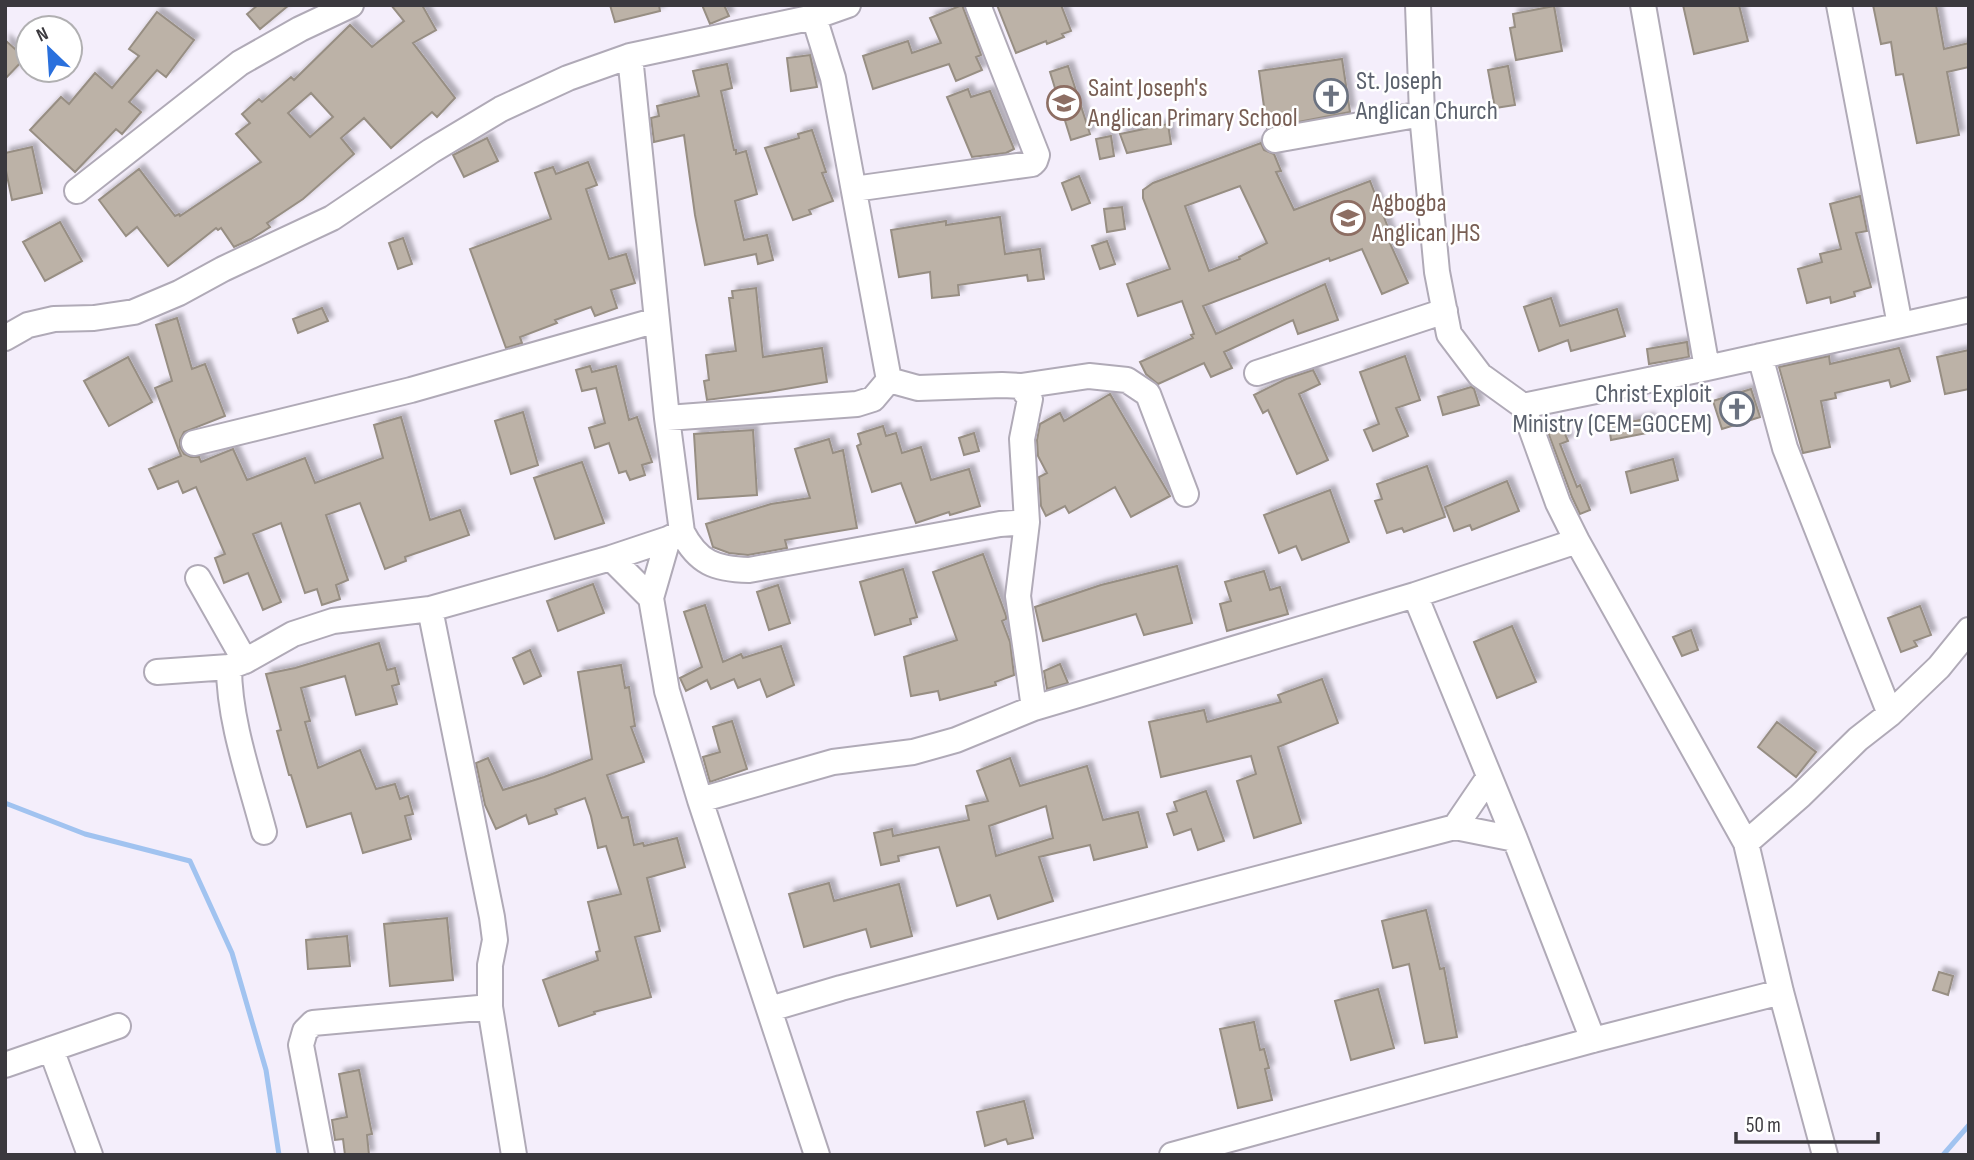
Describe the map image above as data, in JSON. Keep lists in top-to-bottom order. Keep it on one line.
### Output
{"places":{"church":["St. Joseph Anglican Church","Christ Exploit Ministry (CEM-GOCEM)"],"school or university":["Saint Joseph's Anglican Primary School","Agbogba Anglican JHS"]},"scale_bar":"50 m","north":"top left"}
